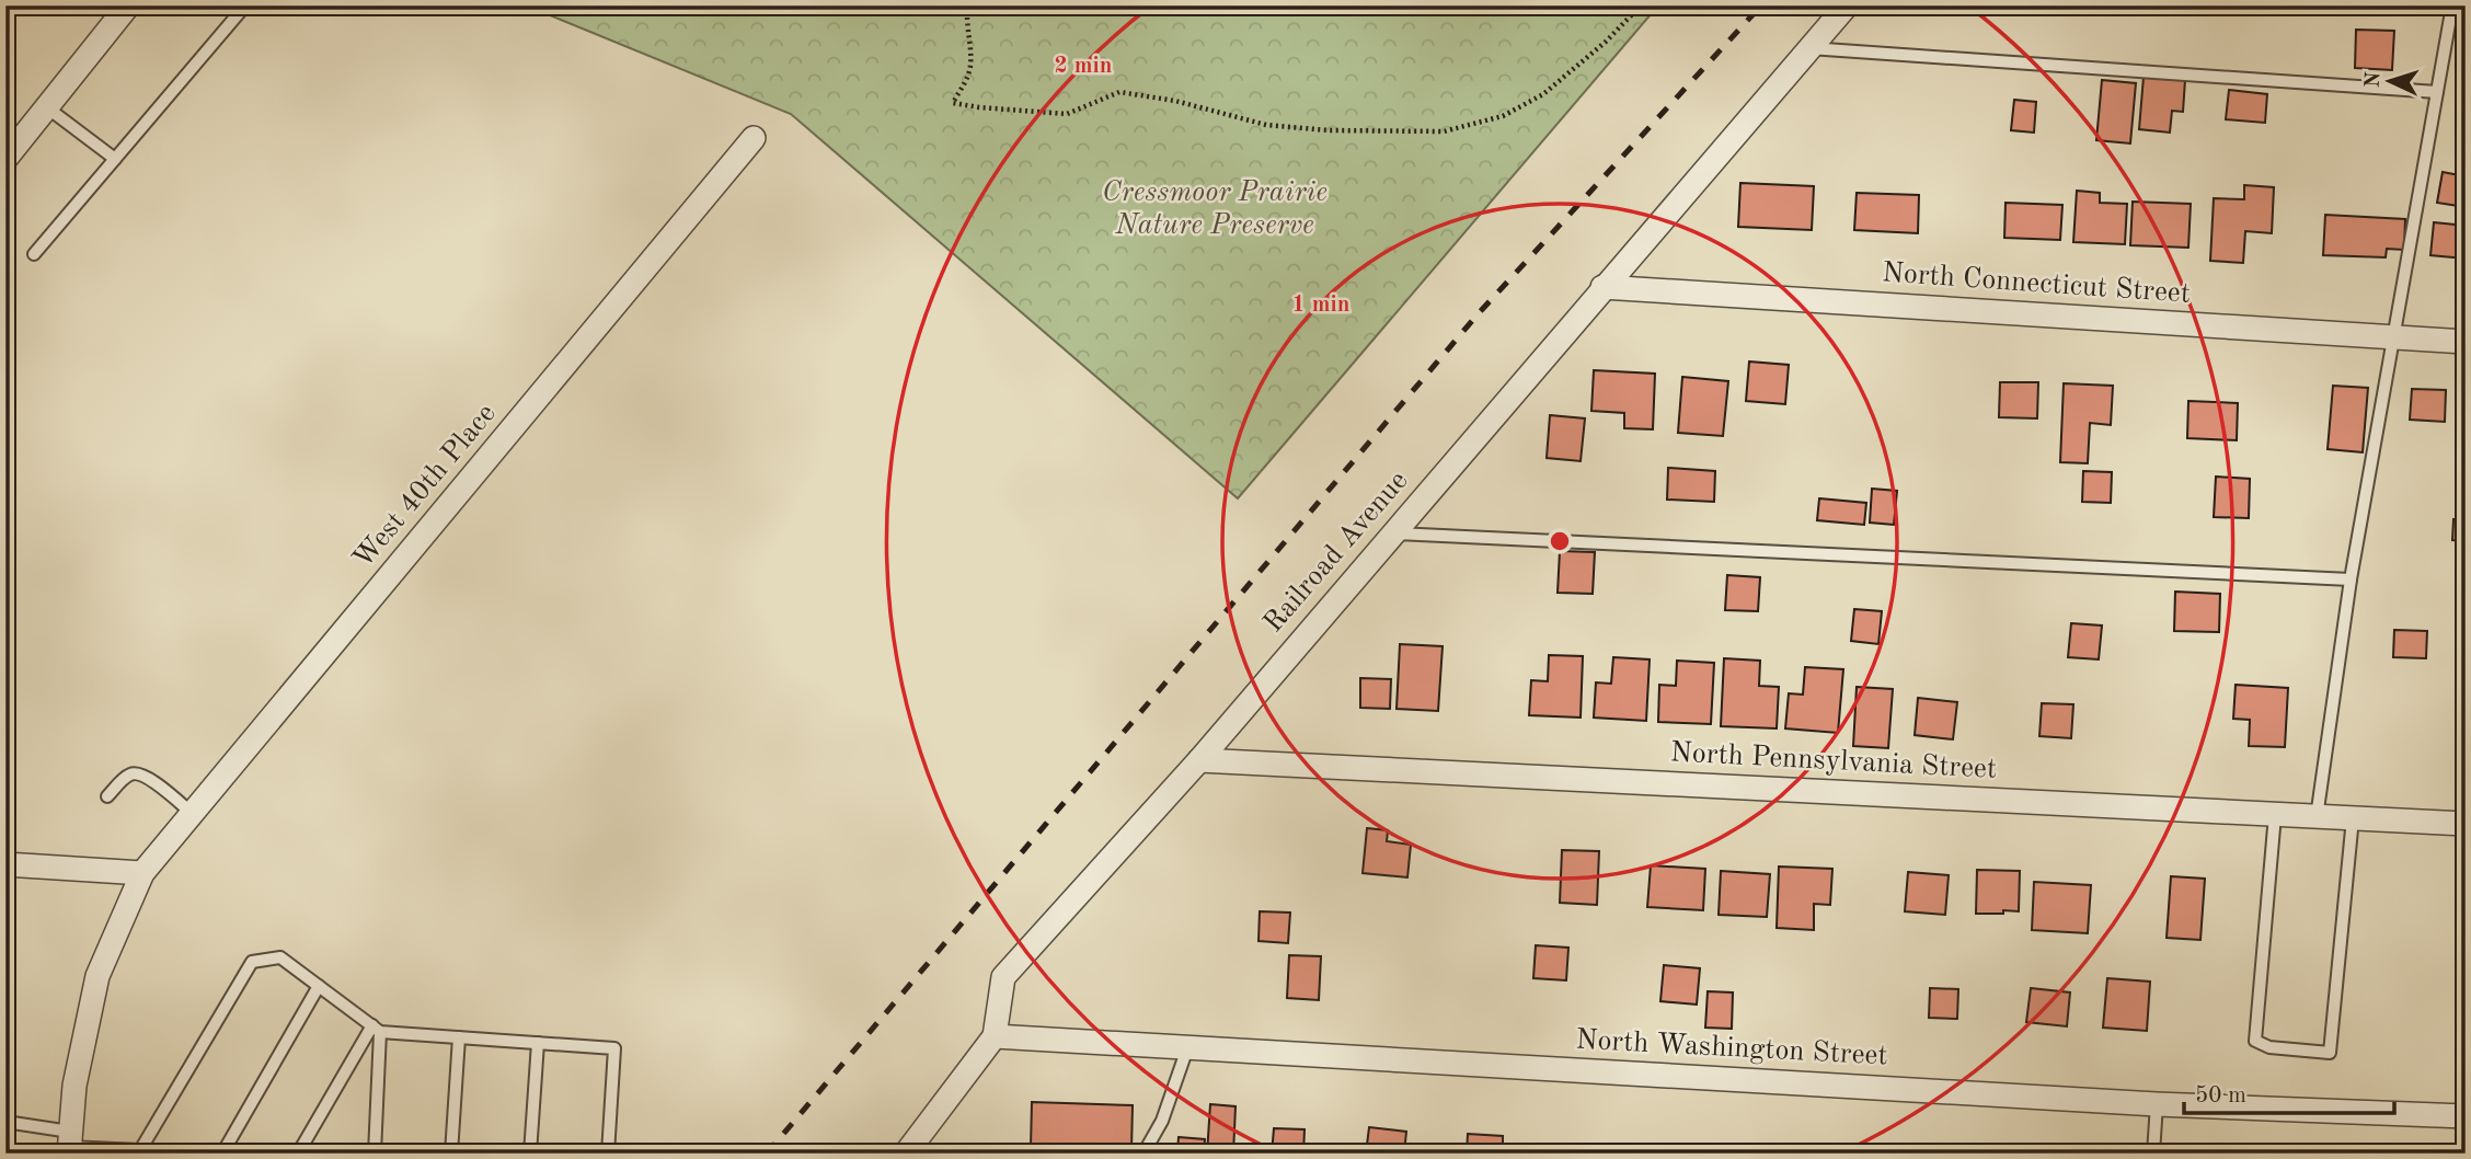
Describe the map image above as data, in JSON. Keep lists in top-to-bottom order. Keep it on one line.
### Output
{"streets":{"street":["North Connecticut Street","West 40th Place","Railroad Avenue","North Pennsylvania Street","North Washington Street"]},"crossings":[["North Connecticut Street","Railroad Avenue"],["Railroad Avenue","North Pennsylvania Street"],["Railroad Avenue","North Washington Street"]],"parks":["Cressmoor Prairie Nature Preserve"],"scale_bar":"50 m","north":"left","rings":["2 min","1 min"]}
